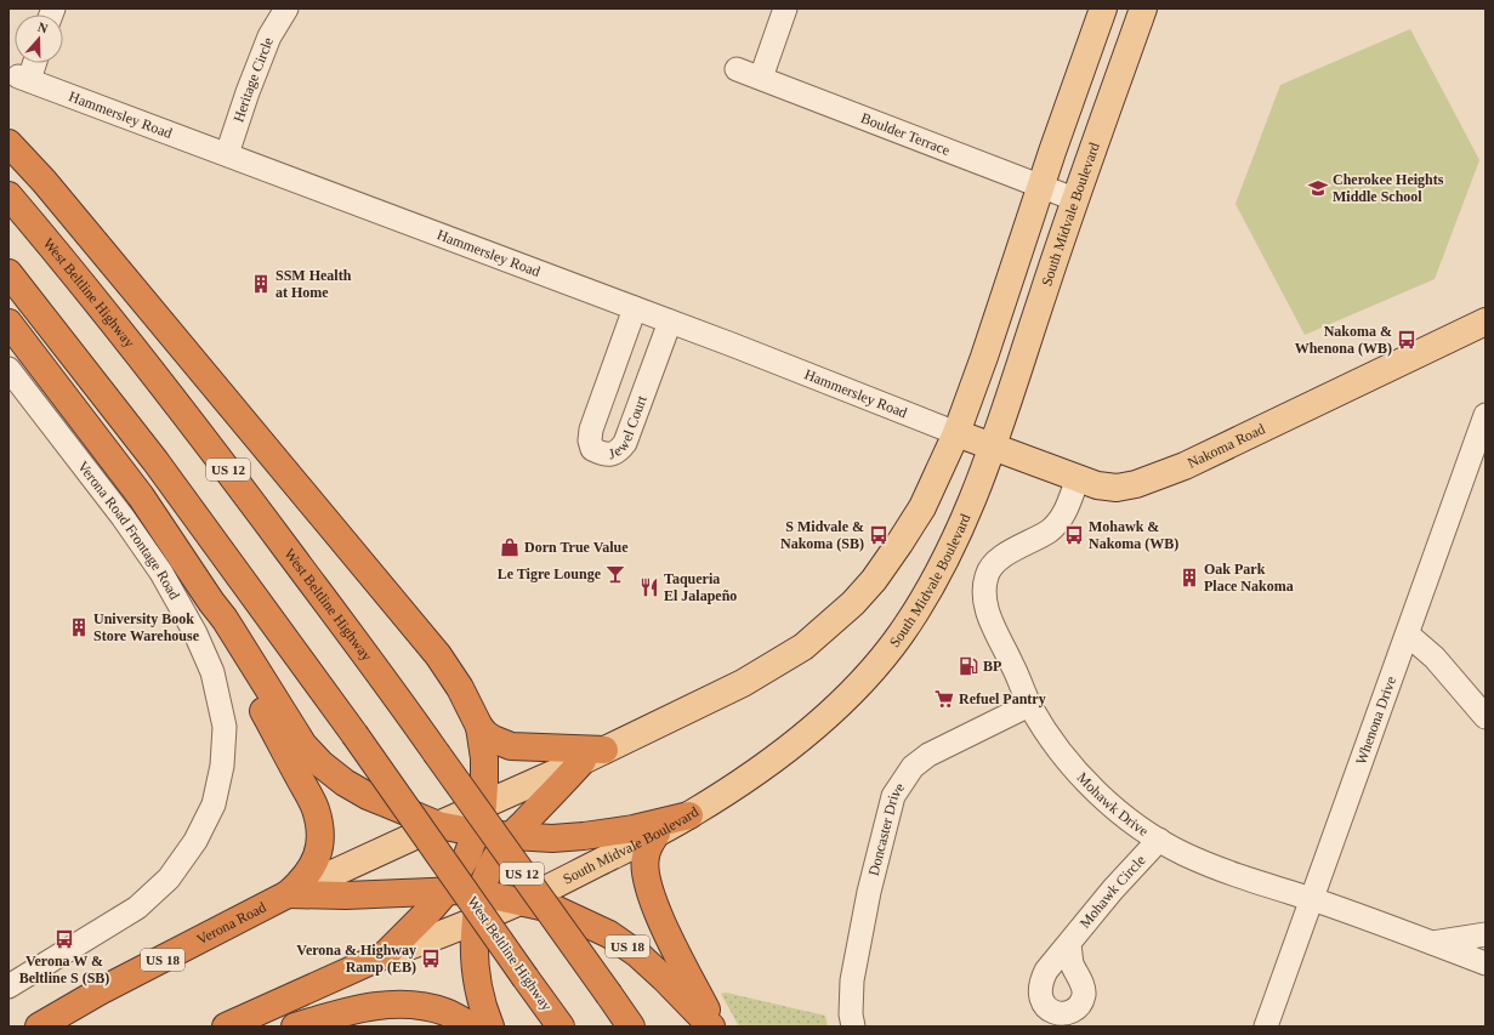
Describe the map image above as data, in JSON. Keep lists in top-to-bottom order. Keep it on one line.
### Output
{"streets":{"highway":["West Beltline Highway","US 12","Verona Road","US 18"],"main road":["South Midvale Boulevard","Nakoma Road"],"street":["Heritage Circle","Hammersley Road","Boulder Terrace","Jewel Court","Verona Road Frontage Road","Whenona Drive","Mohawk Drive","Doncaster Drive","Mohawk Circle"]},"crossings":[["Heritage Circle","Hammersley Road"],["Hammersley Road","Jewel Court"],["Hammersley Road","Nakoma Road"],["Boulder Terrace","South Midvale Boulevard"],["South Midvale Boulevard","Nakoma Road"],["South Midvale Boulevard","US 18"],["Nakoma Road","Mohawk Drive"],["Whenona Drive","Mohawk Drive"],["Mohawk Drive","Doncaster Drive"],["Mohawk Drive","Mohawk Circle"],["Verona Road","US 18"]],"places":{"school or university":["Cherokee Heights Middle School"],"building":["SSM Health at Home","Oak Park Place Nakoma","University Book Store Warehouse"],"bus stop":["Nakoma & Whenona (WB)","S Midvale & Nakoma (SB)","Mohawk & Nakoma (WB)","Verona W & Beltline S (SB)","Verona & Highway Ramp (EB)"],"shop":["Dorn True Value"],"bar":["Le Tigre Lounge"],"restaurant":["Taqueria El Jalapeño"],"fuel station":["BP"],"supermarket":["Refuel Pantry"]},"north":"top"}
